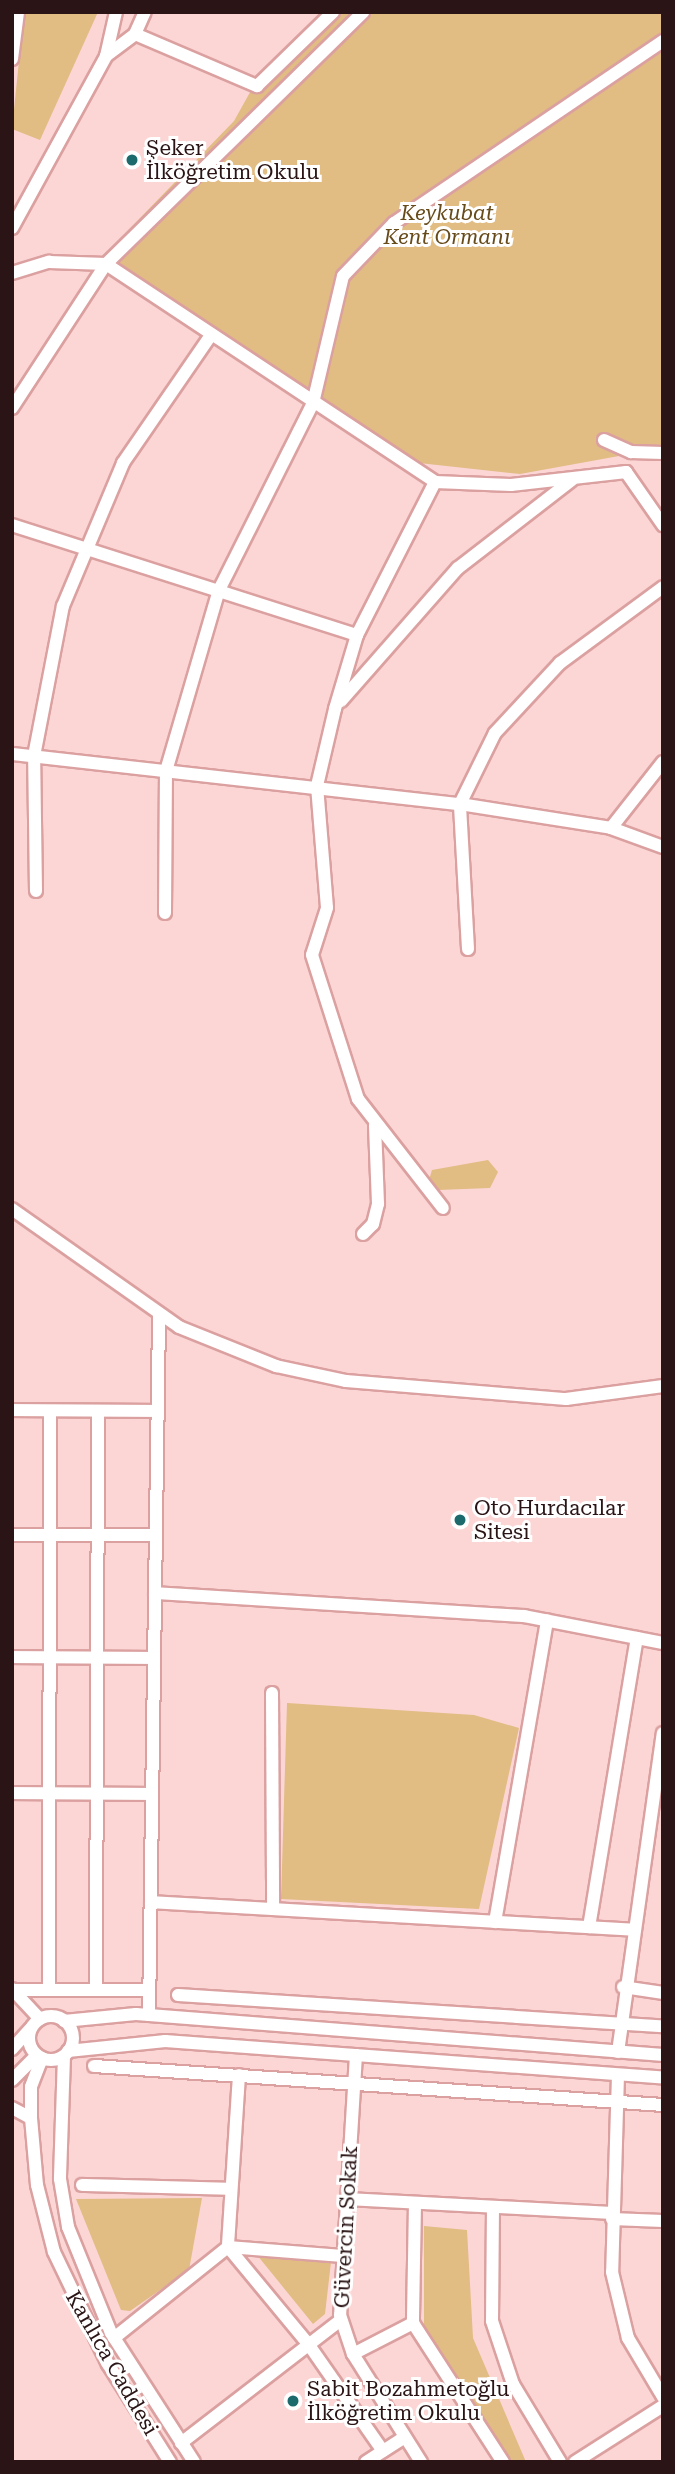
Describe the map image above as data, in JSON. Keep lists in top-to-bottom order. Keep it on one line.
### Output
{"streets":{"street":["Güvercin Sokak","Kanlıca Caddesi"]},"parks":["Keykubat Kent Ormanı"],"places":["Şeker İlköğretim Okulu","Oto Hurdacılar Sitesi","Sabit Bozahmetoğlu İlköğretim Okulu"]}
